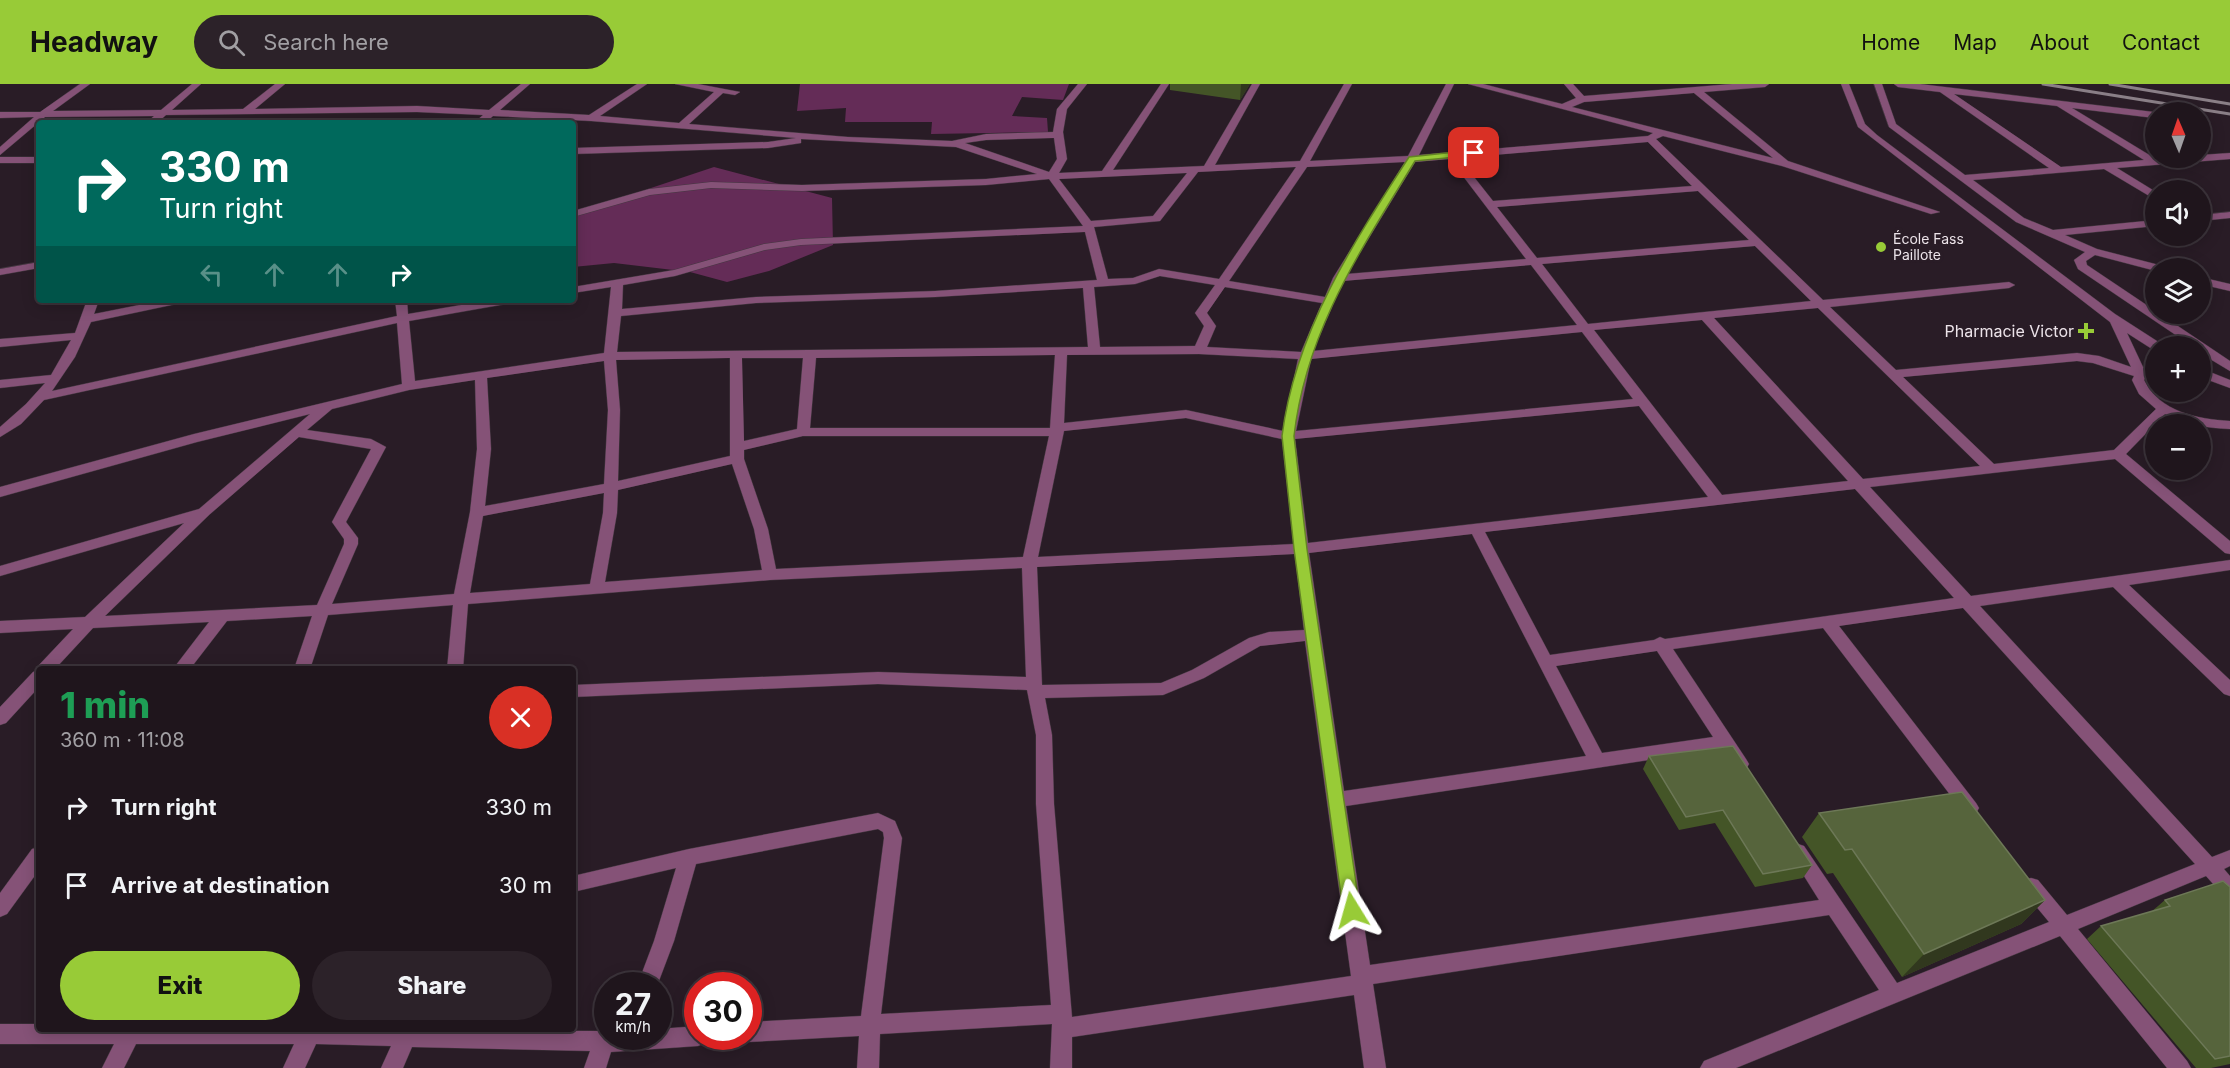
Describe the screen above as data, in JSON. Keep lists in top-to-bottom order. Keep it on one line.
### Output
{"places":{"other":["École Fass Paillote"],"health":["Pharmacie Victor"]},"north":"top","page":{"header":"Headway","search":"Search here","nav":["Home","Map","About","Contact"],"map_buttons":["+","−"],"turn":["330 m","Turn right"],"heading":["1 min","360 m · 11:08"],"list":[{"name":"Turn right","value":"330 m"},{"name":"Arrive at destination","value":"30 m"}],"buttons":["Exit","Share"],"speed":"27 km/h","limit":"30"}}
